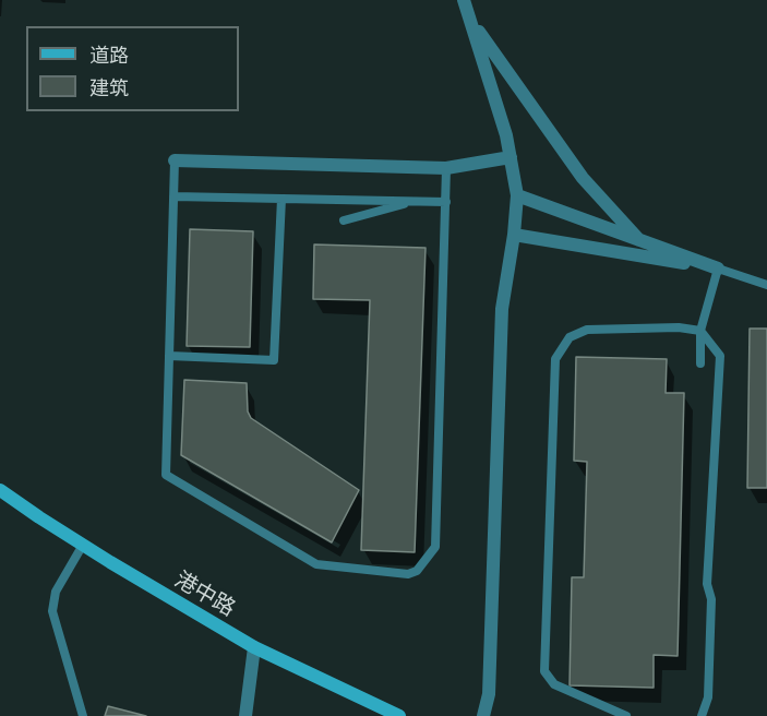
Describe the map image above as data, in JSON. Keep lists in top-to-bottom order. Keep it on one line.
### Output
{"streets":{"street":["港中路"]},"legend":["道路","建筑"]}
